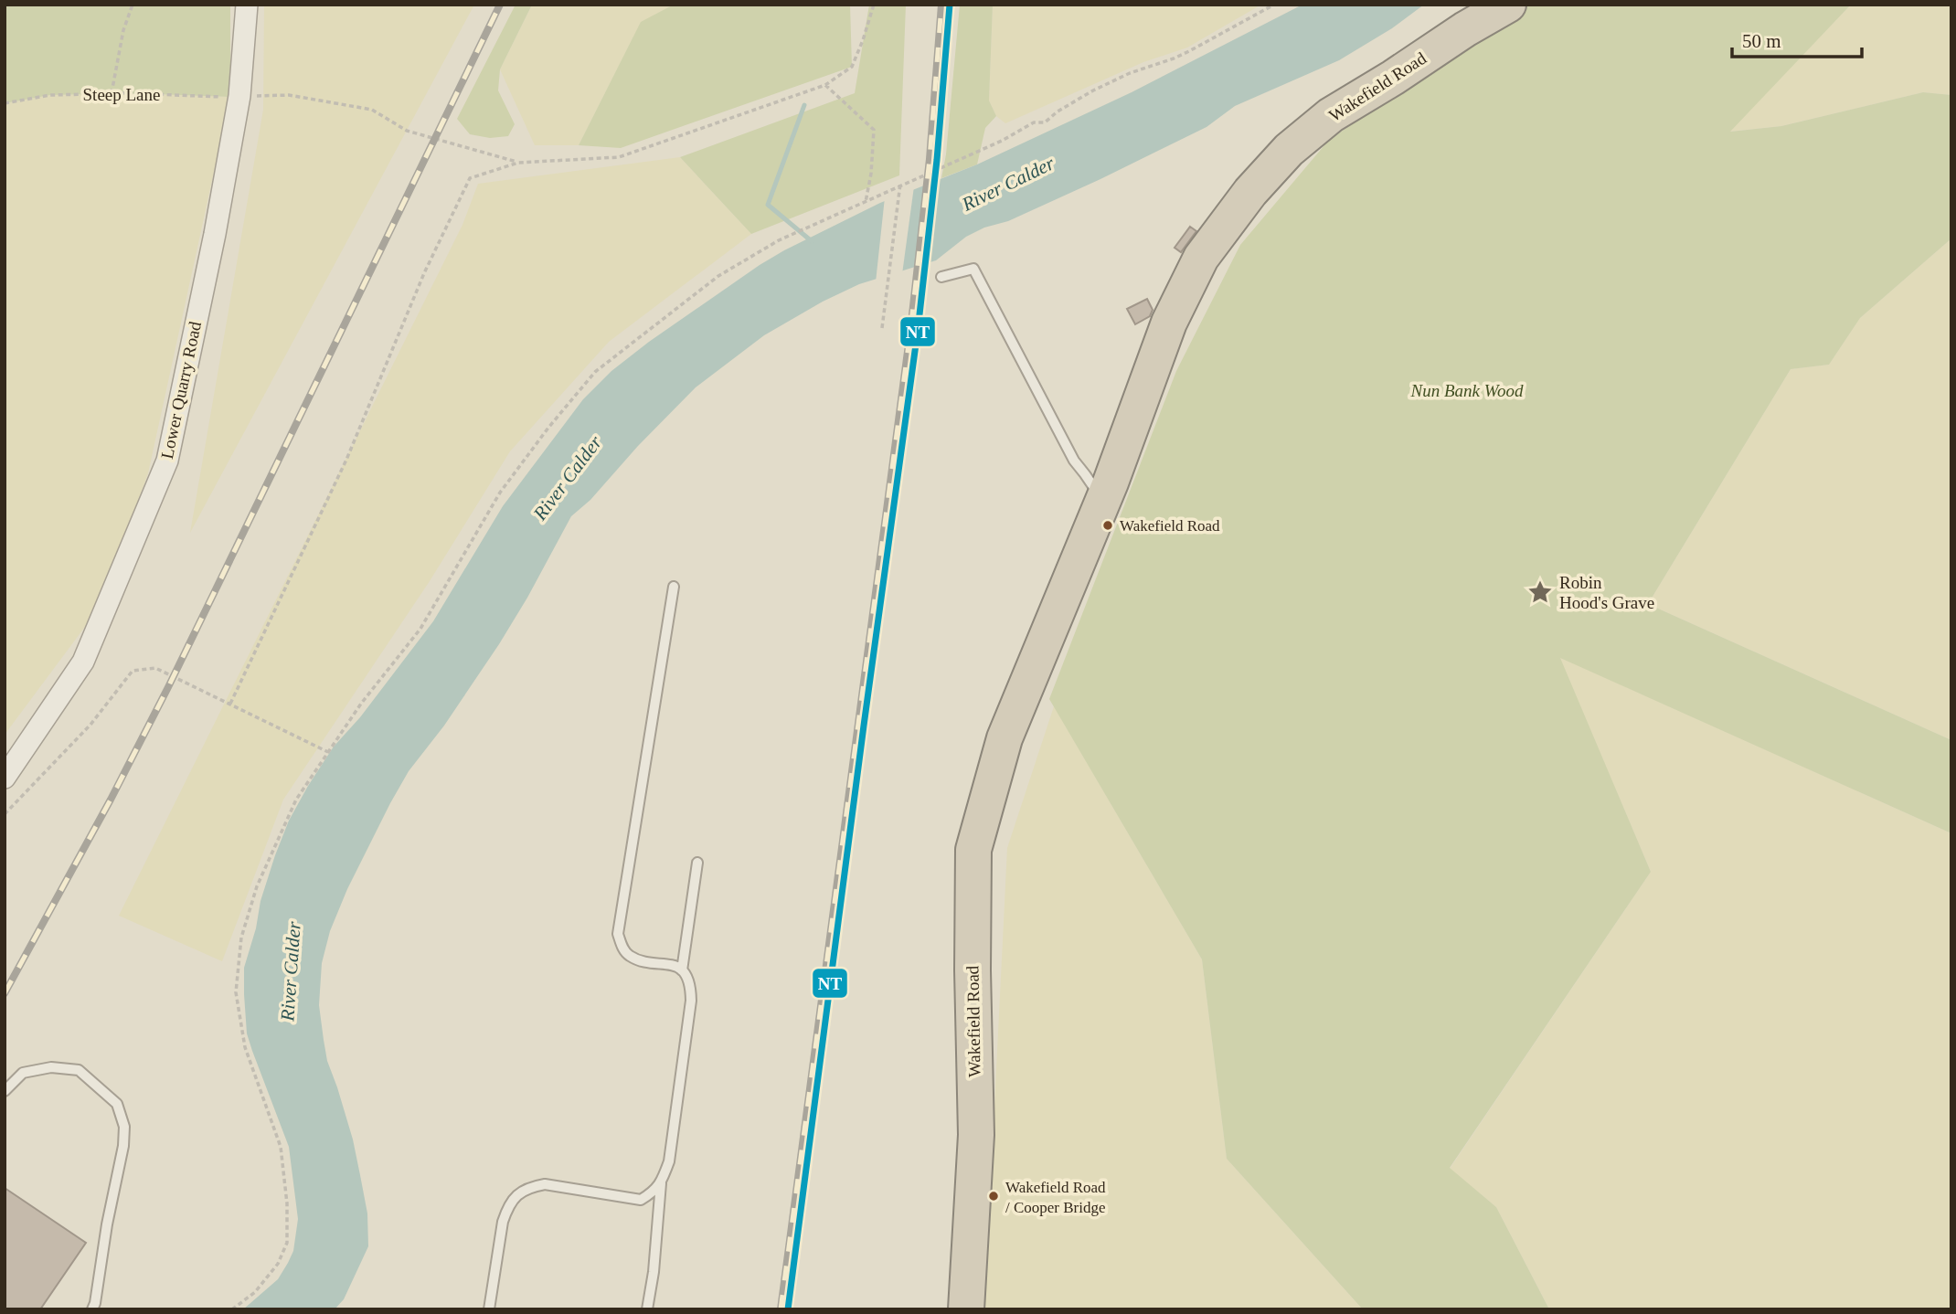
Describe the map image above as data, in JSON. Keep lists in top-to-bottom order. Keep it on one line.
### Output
{"streets":{"highway":["Wakefield Road"],"street":["Lower Quarry Road"],"path":["Steep Lane"]},"crossings":[["Steep Lane","Lower Quarry Road"]],"water":["River Calder"],"parks":["Nun Bank Wood"],"places":{"other":["Wakefield Road","Wakefield Road / Cooper Bridge"],"place":["Robin Hood's Grave"]},"lines":["transit line NT"],"scale_bar":"50 m"}
